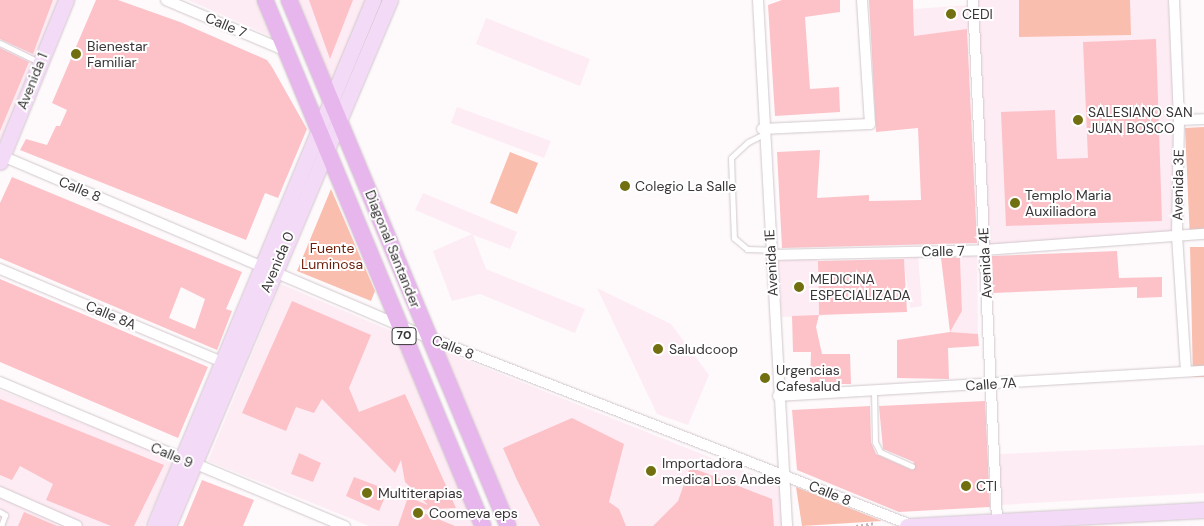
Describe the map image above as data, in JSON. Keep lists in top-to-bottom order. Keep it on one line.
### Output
{"streets":{"main road":["Diagonal Santander","70"],"street":["Calle 7","Avenida 1","Avenida 3E","Calle 8","Avenida 0","Avenida 1E","Avenida 4E","Calle 8A","Calle 7A","Calle 9"]},"crossings":[["Calle 7","Avenida 3E"],["Calle 7","Diagonal Santander"],["Calle 7","Avenida 1E"],["Calle 7","Avenida 4E"],["Avenida 1","Calle 8"],["Avenida 3E","Calle 7A"],["Calle 8","Diagonal Santander"],["Calle 8","Avenida 0"],["Calle 8","Avenida 1E"],["Diagonal Santander","Avenida 0"],["Avenida 0","Calle 8A"],["Avenida 0","Calle 9"],["Avenida 1E","Calle 7A"],["Avenida 4E","Calle 7A"]],"parks":["Fuente Luminosa"],"places":["CEDI","Bienestar Familiar","SALESIANO SAN JUAN BOSCO","Colegio La Salle","Templo Maria Auxiliadora","MEDICINA ESPECIALIZADA","Saludcoop","Urgencias Cafesalud","Importadora medica Los Andes","CTI","Multiterapias","Coomeva eps"]}
